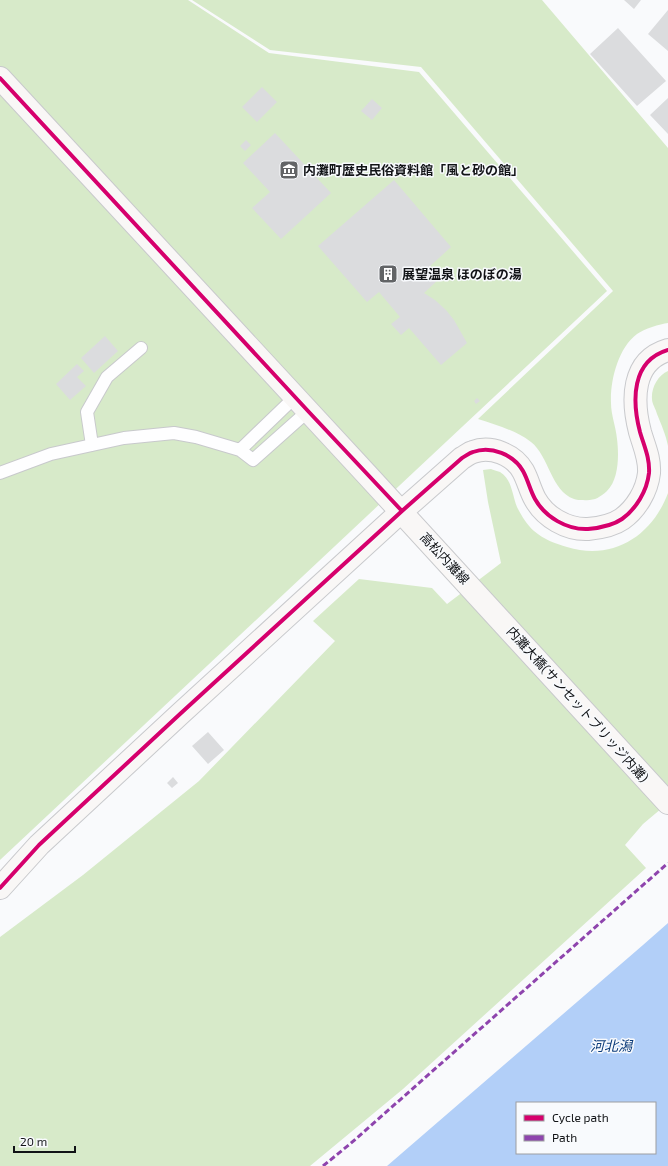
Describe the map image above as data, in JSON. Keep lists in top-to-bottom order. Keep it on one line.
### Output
{"streets":{"street":["高松内灘線","内灘大橋(サンセットブリッジ内灘)"]},"crossings":[["高松内灘線","内灘大橋(サンセットブリッジ内灘)"]],"water":["河北潟"],"places":{"museum":["内灘町歴史民俗資料館「風と砂の館」"],"building":["展望温泉 ほのぼの湯"]},"legend":["Cycle path","Path"],"scale_bar":"20 m"}
